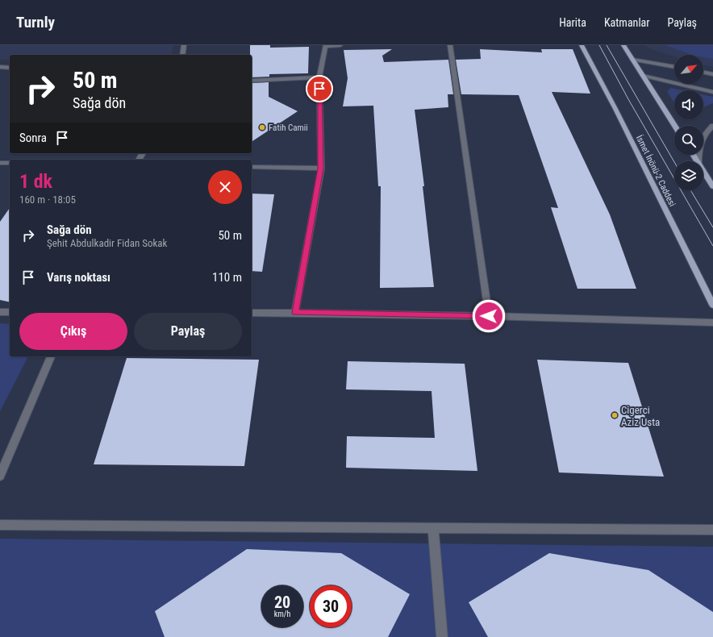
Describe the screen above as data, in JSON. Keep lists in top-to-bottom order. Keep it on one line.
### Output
{"streets":{"main road":["İsmet İnönü-2 Caddesi"]},"places":["Fatih Camii","Cigerci Aziz Usta"],"north":"top right","page":{"header":"Turnly","nav":["Harita","Katmanlar","Paylaş"],"turn":["50 m","Sağa dön"],"then":"Sonra","heading":["1 dk","160 m · 18:05"],"list":[{"name":"Sağa dön","note":"Şehit Abdulkadir Fidan Sokak","value":"50 m"},{"name":"Varış noktası","value":"110 m"}],"buttons":["Çıkış","Paylaş"],"speed":"20 km/h","limit":"30"}}
